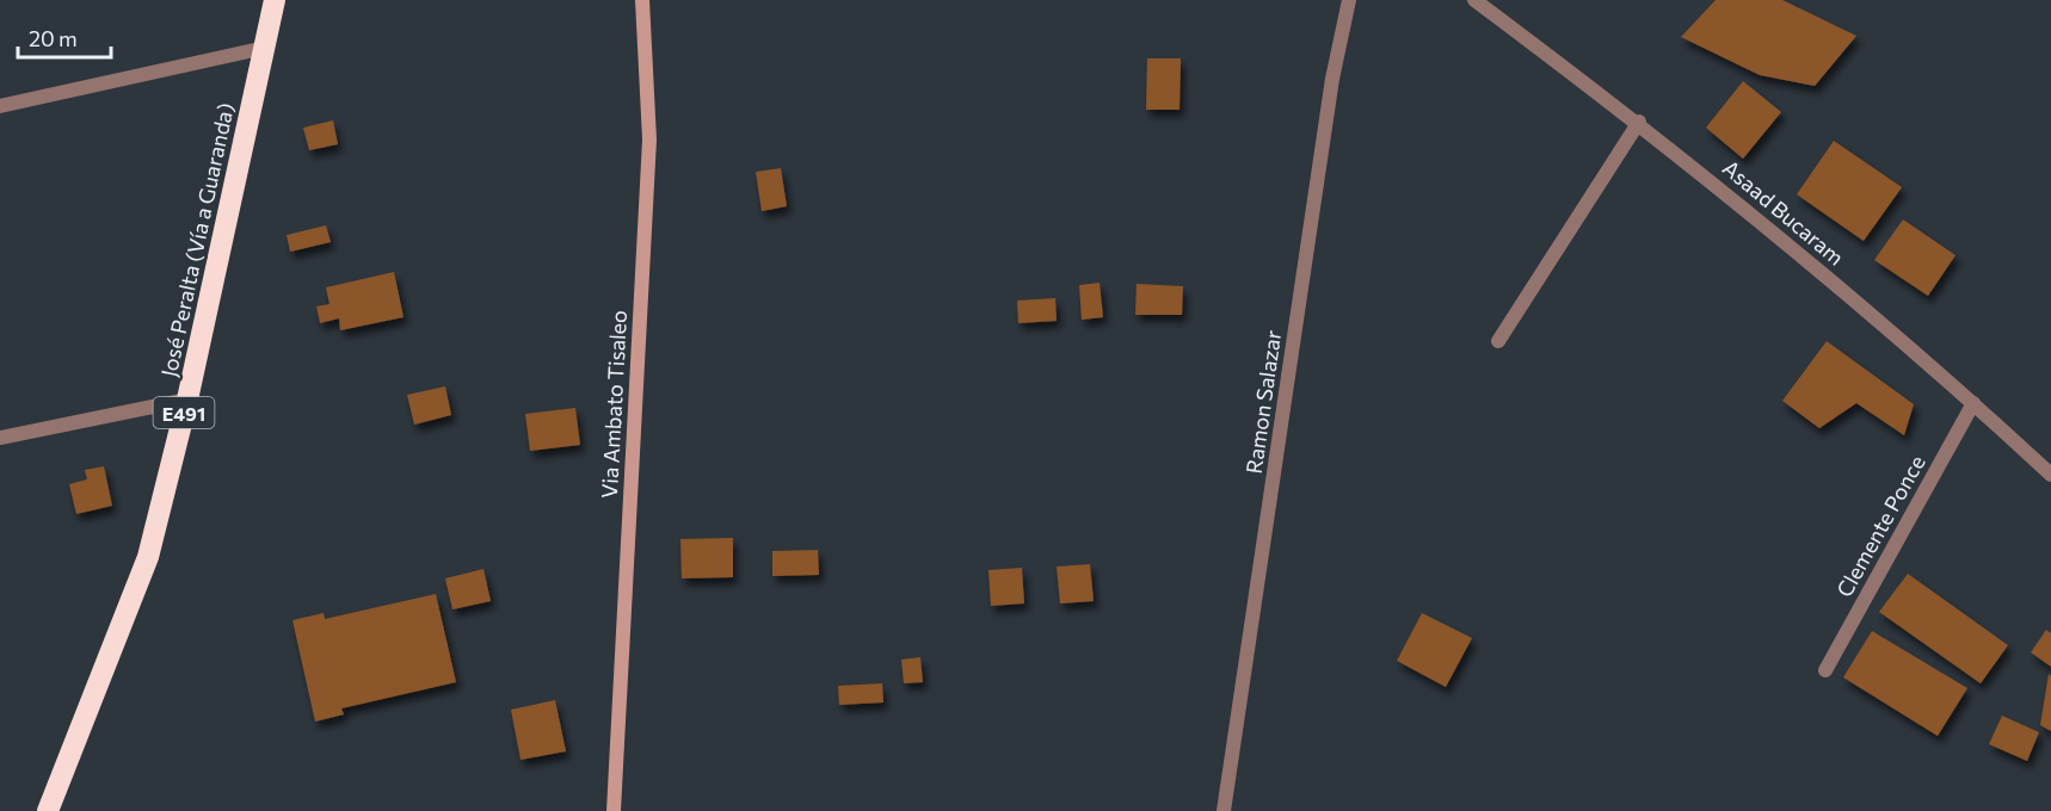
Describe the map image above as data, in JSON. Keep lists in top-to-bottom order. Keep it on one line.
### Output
{"streets":{"highway":["José Peralta (Vía a Guaranda)","E491"],"main road":["Via Ambato Tisaleo"],"street":["Asaad Bucaram","Ramon Salazar","Clemente Ponce"]},"crossings":[["Asaad Bucaram","Clemente Ponce"]],"scale_bar":"20 m"}
